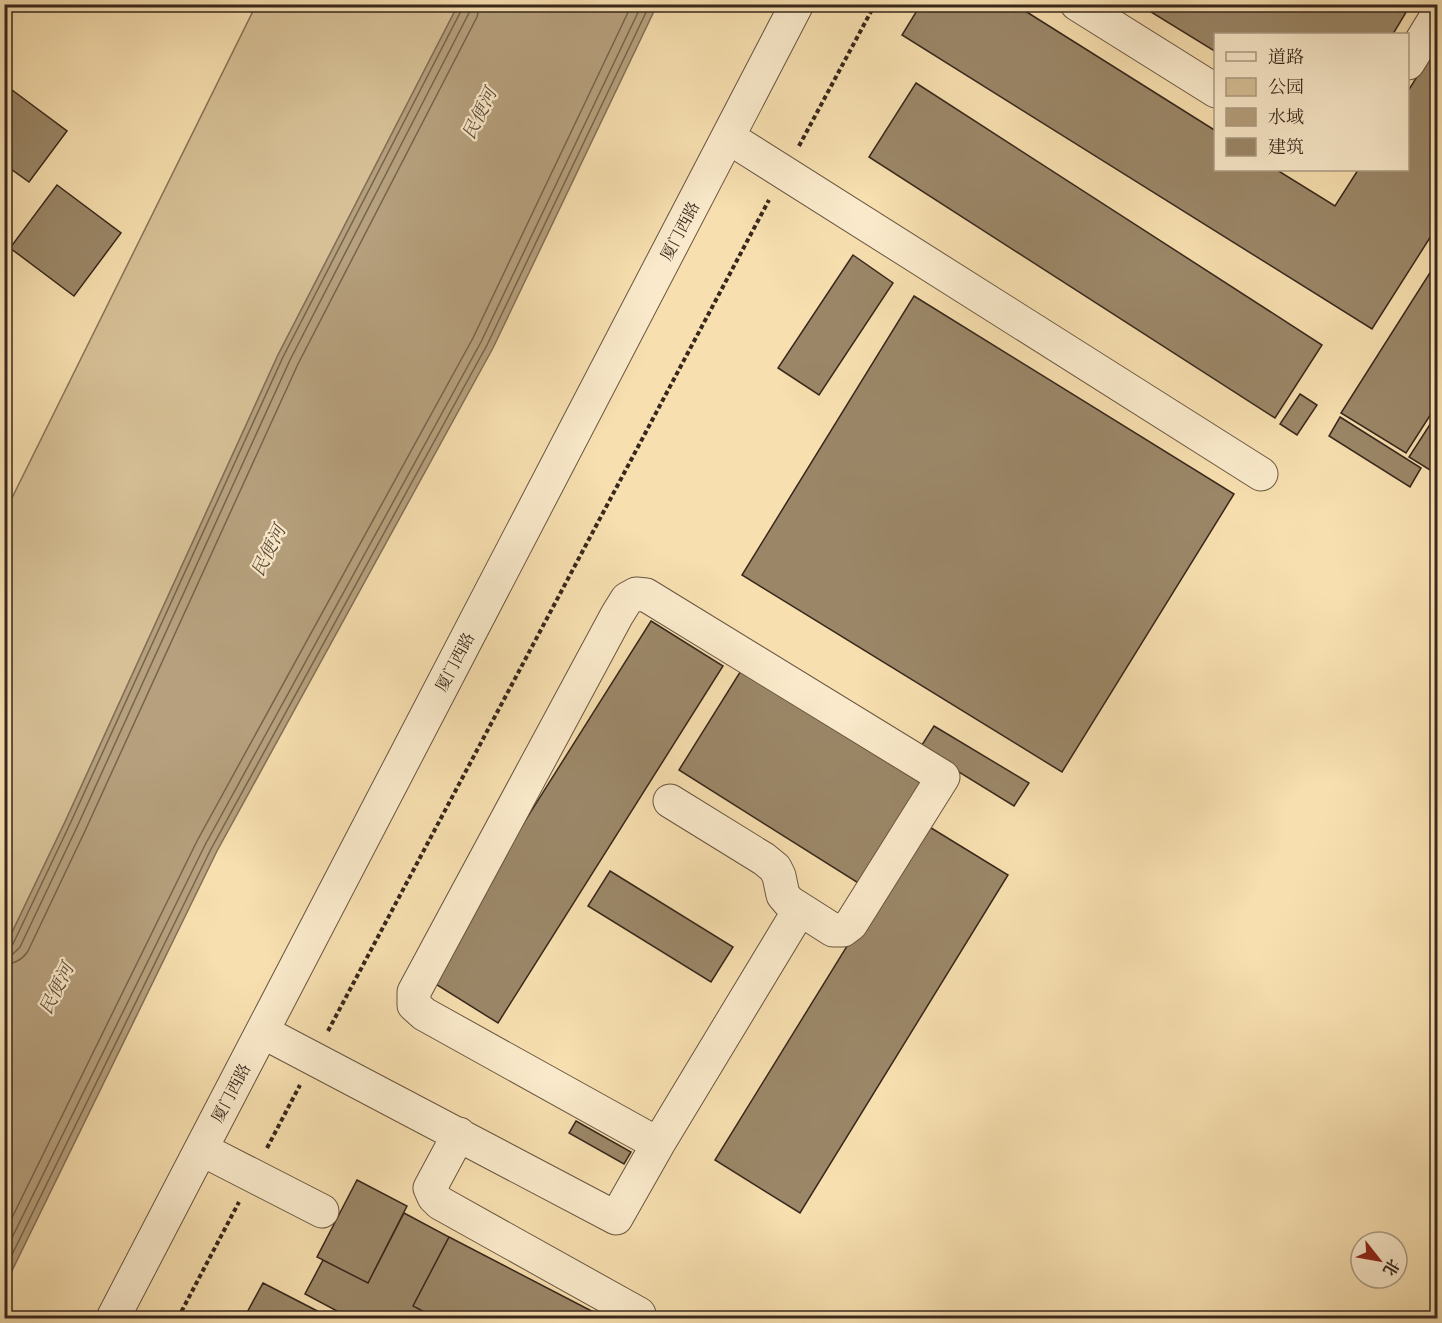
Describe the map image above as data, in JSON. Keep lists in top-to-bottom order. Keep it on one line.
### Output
{"streets":{"street":["厦门西路"]},"water":["民便河"],"legend":["道路","公园","水域","建筑"],"north":"bottom right"}
